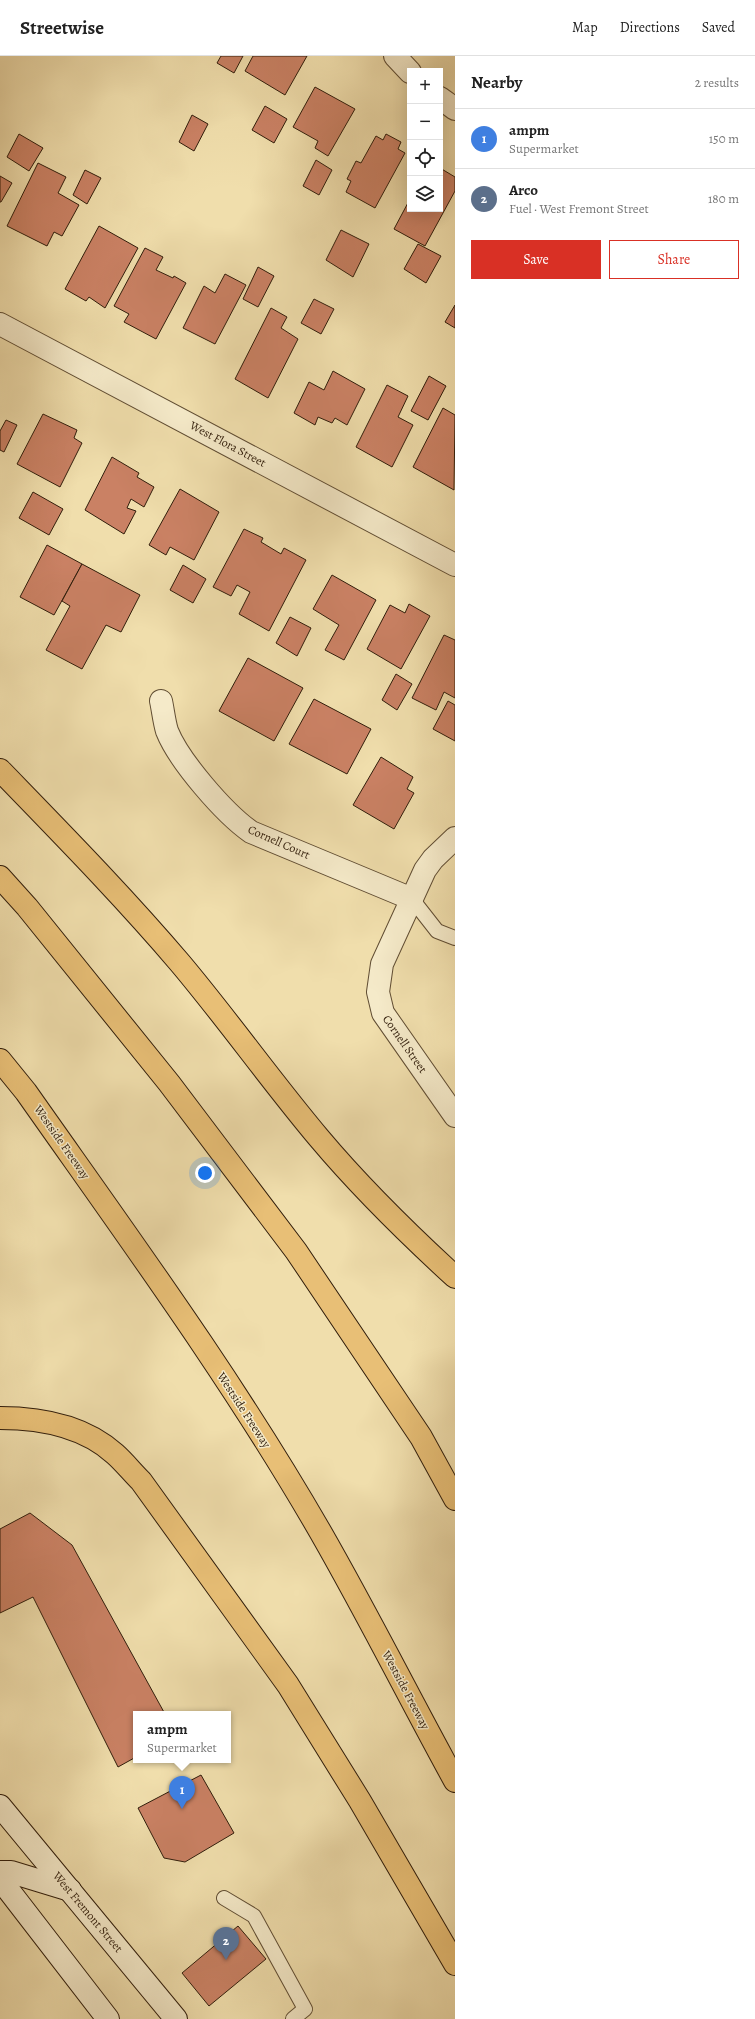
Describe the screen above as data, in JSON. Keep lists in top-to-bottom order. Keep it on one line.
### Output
{"streets":{"highway":["Westside Freeway"],"street":["West Flora Street","Cornell Court","Cornell Street","West Fremont Street"]},"crossings":[["Cornell Court","Cornell Street"]],"page":{"header":"Streetwise","nav":["Map","Directions","Saved"],"heading":["Nearby","2 results"],"map_buttons":["+","−"],"list":[{"mark":"1","name":"ampm","note":"Supermarket","value":"150 m"},{"mark":"2","name":"Arco","note":"Fuel · West Fremont Street","value":"180 m"}],"buttons":["Save","Share"],"popup":["ampm","Supermarket"],"pins":["1","2"]}}
